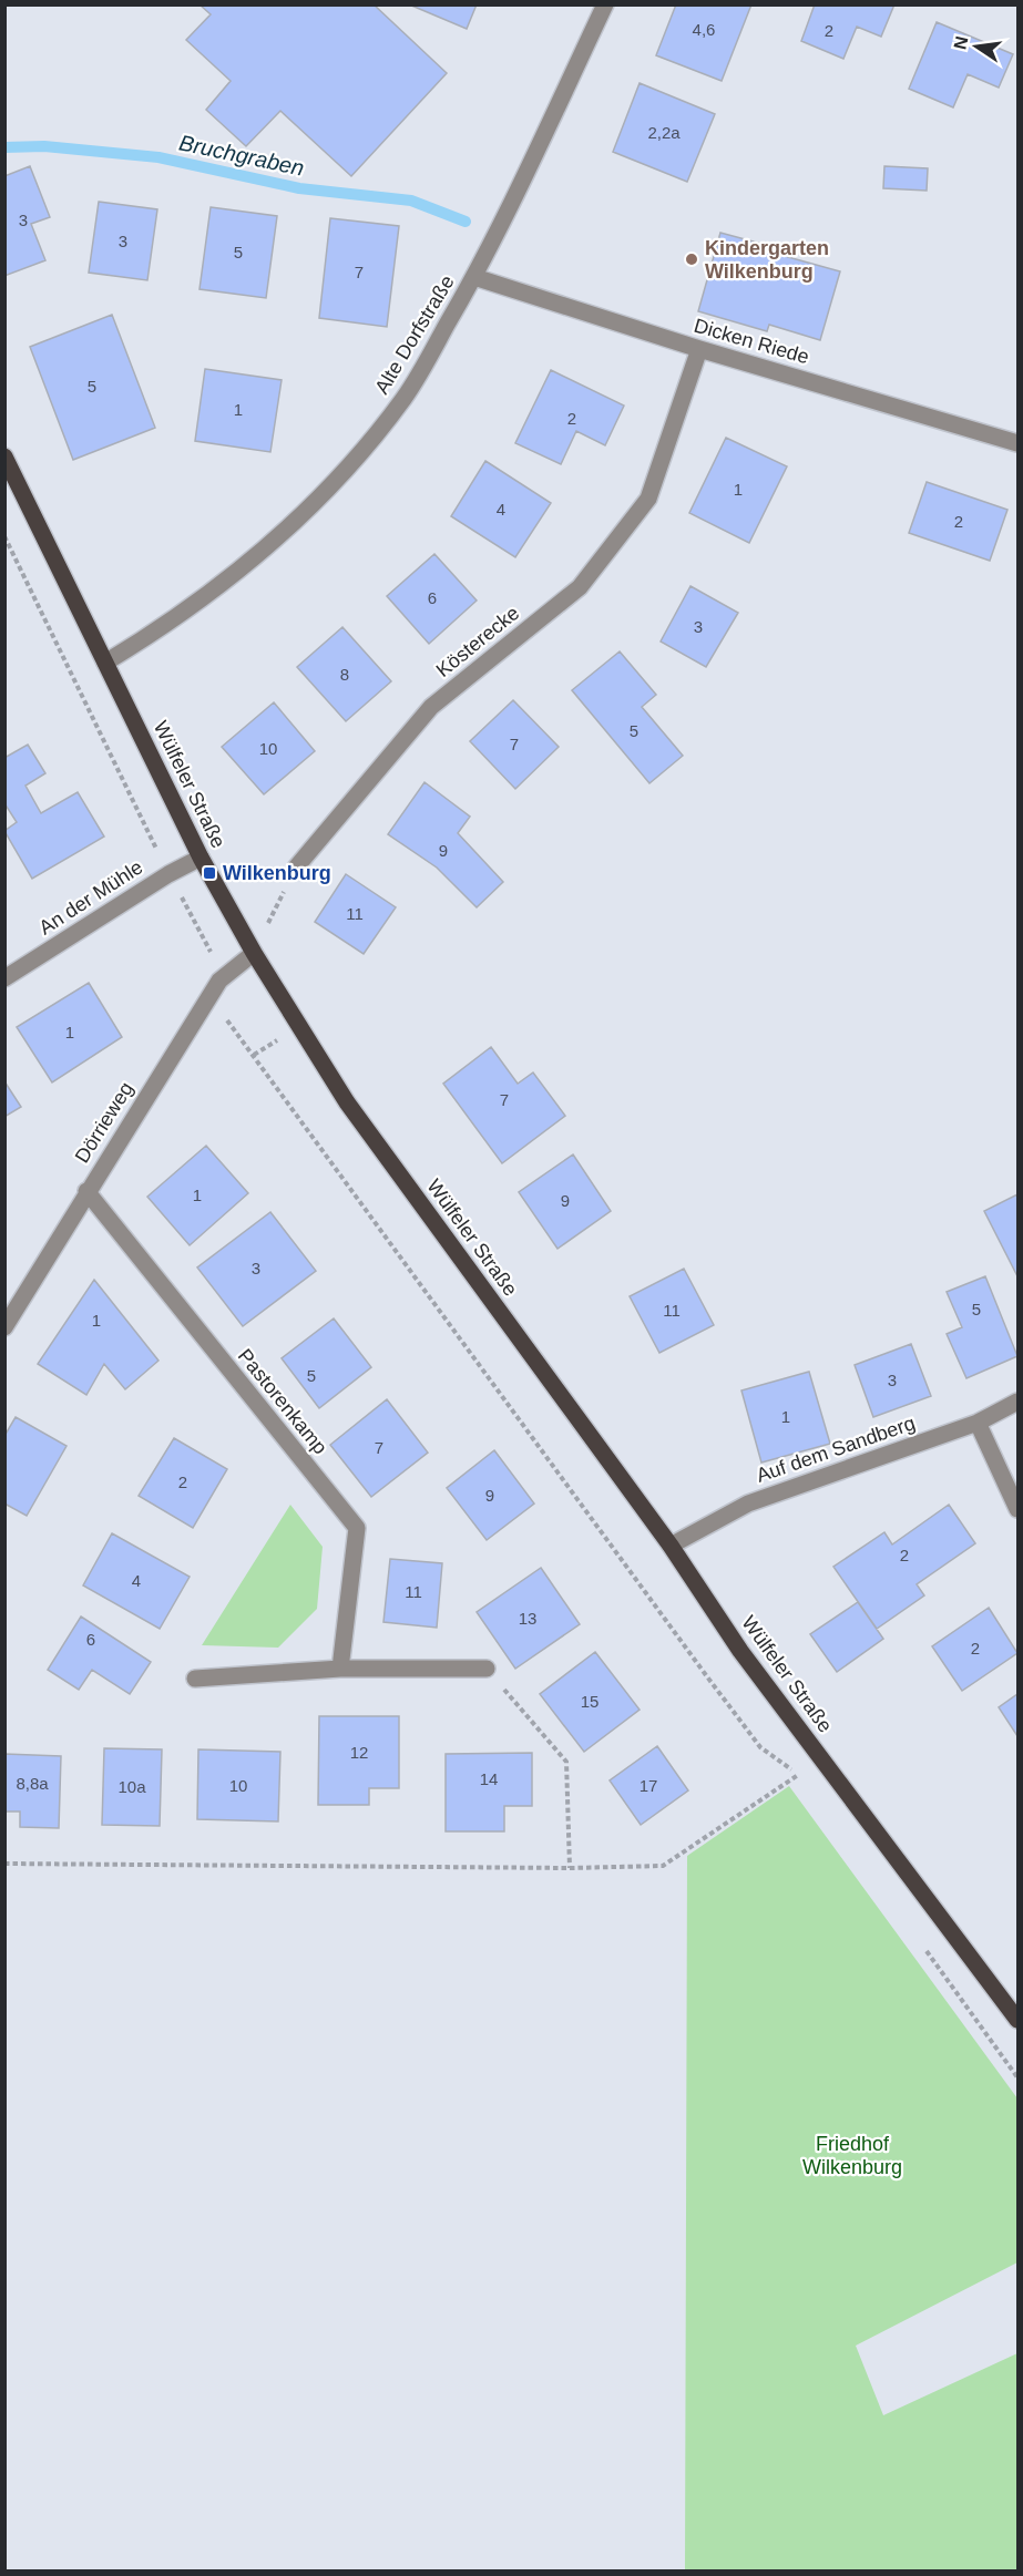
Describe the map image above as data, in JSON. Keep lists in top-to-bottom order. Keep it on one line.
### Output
{"streets":{"main road":["Wülfeler Straße"],"street":["Alte Dorfstraße","Dicken Riede","Kösterecke","An der Mühle","Dörrieweg","Pastorenkamp","Auf dem Sandberg"]},"crossings":[["Alte Dorfstraße","Dicken Riede"],["Alte Dorfstraße","Wülfeler Straße"],["Dicken Riede","Kösterecke"],["Wülfeler Straße","An der Mühle"],["Wülfeler Straße","Dörrieweg"],["Wülfeler Straße","Auf dem Sandberg"],["Dörrieweg","Pastorenkamp"]],"water":["Bruchgraben"],"parks":["Friedhof Wilkenburg"],"places":{"other":["Kindergarten Wilkenburg"],"transit":["Wilkenburg"]},"house_numbers":["4,6","2","2,2a","3","3","5","7","5","1","2","1","4","2","6","3","8","5","7","10","9","11","1","7","1","9","3","5","11","1","5","3","1","7","2","9","2","4","11","13","6","2","15","12","14","8,8a","10","17","10a"],"north":"left"}
